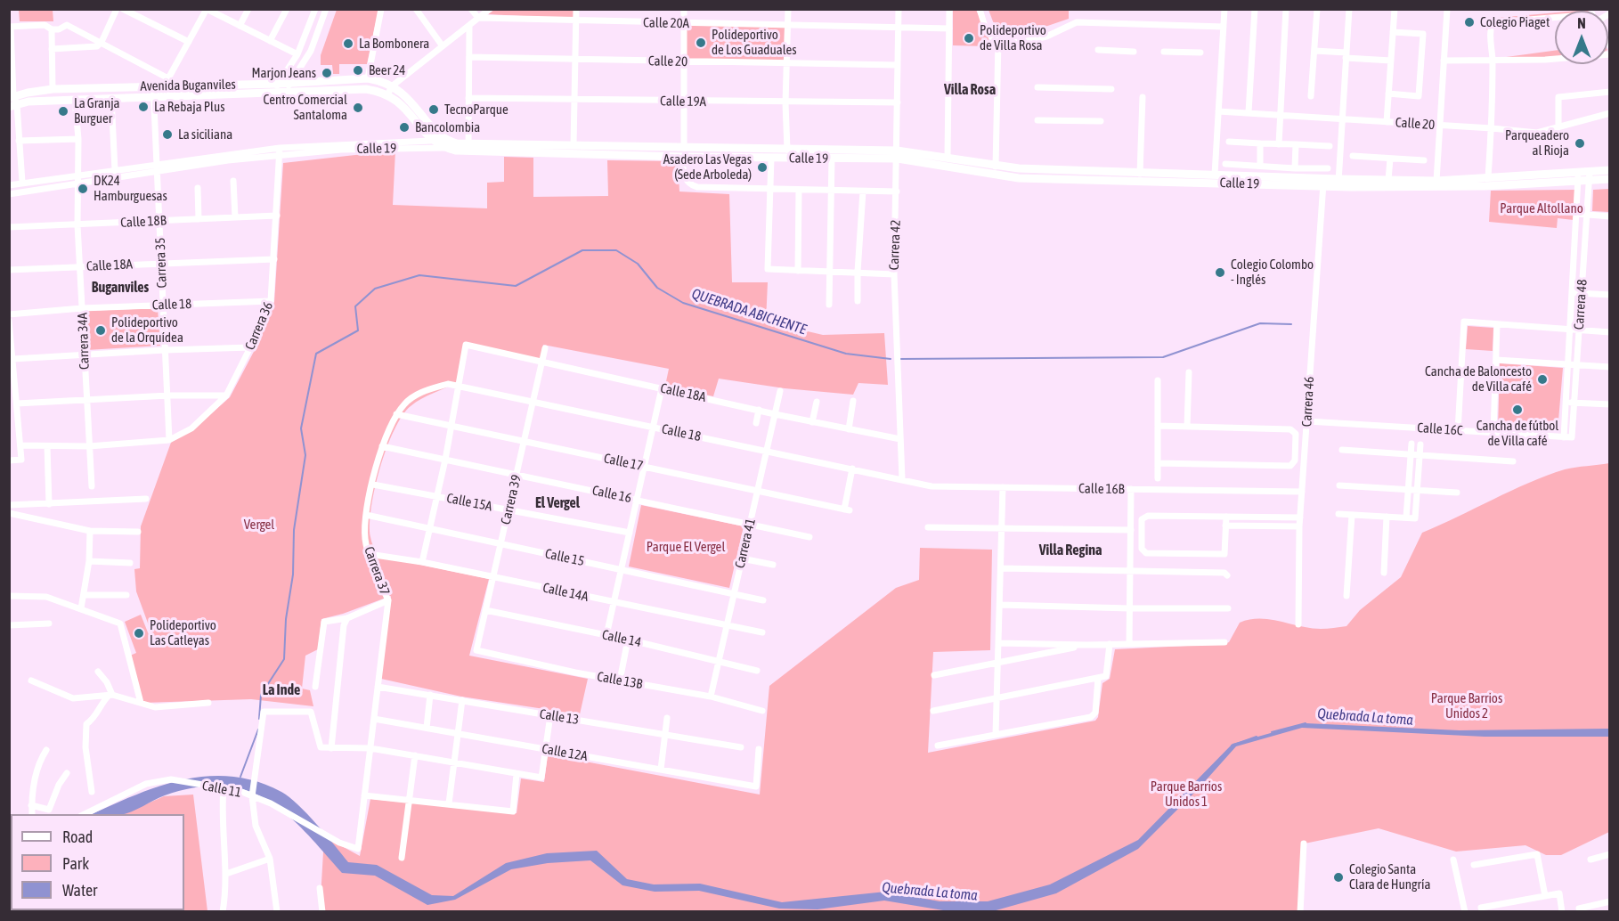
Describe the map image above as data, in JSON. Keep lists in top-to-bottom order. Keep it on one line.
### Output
{"streets":{"main road":["Avenida Buganviles","Calle 19"],"street":["Calle 20A","Calle 20","Calle 19A","Calle 18B","Carrera 42","Carrera 35","Calle 18A","Calle 18","Carrera 48","Carrera 36","Carrera 34A","Carrera 46","Calle 16C","Calle 17","Calle 16B","Calle 16","Carrera 39","Calle 15A","Carrera 41","Calle 15","Carrera 37","Calle 14A","Calle 14","Calle 13B","Calle 13","Calle 12A","Calle 11"]},"crossings":[["Calle 20A","Carrera 42"],["Calle 20","Carrera 42"],["Avenida Buganviles","Carrera 35"],["Avenida Buganviles","Carrera 34A"],["Calle 19A","Carrera 42"],["Calle 19","Carrera 42"],["Calle 19","Carrera 35"],["Calle 19","Carrera 48"],["Calle 19","Carrera 36"],["Calle 19","Carrera 34A"],["Calle 19","Carrera 46"],["Calle 18B","Carrera 35"],["Calle 18B","Carrera 36"],["Calle 18B","Carrera 34A"],["Carrera 42","Calle 18A"],["Carrera 42","Calle 18"],["Carrera 42","Calle 16B"],["Carrera 35","Calle 18A"],["Carrera 35","Calle 18"],["Carrera 35","Carrera 36"],["Calle 18A","Calle 18"],["Calle 18A","Carrera 36"],["Calle 18A","Carrera 34A"],["Calle 18A","Carrera 39"],["Calle 18A","Carrera 41"],["Calle 18A","Carrera 37"],["Calle 18","Carrera 36"],["Calle 18","Carrera 34A"],["Calle 18","Calle 17"],["Calle 18","Calle 16B"],["Calle 18","Carrera 39"],["Calle 18","Carrera 41"],["Calle 18","Carrera 37"],["Carrera 48","Calle 16C"],["Carrera 46","Calle 16C"],["Carrera 46","Calle 16B"],["Calle 17","Carrera 39"],["Calle 17","Carrera 41"],["Calle 17","Carrera 37"],["Calle 16","Carrera 39"],["Calle 16","Carrera 41"],["Calle 16","Carrera 37"],["Carrera 39","Calle 15A"],["Carrera 39","Calle 15"],["Carrera 39","Calle 14A"],["Carrera 39","Calle 14"],["Carrera 39","Calle 13B"],["Calle 15A","Carrera 37"],["Carrera 41","Calle 15"],["Carrera 41","Calle 14A"],["Carrera 41","Calle 14"],["Carrera 41","Calle 13B"],["Calle 15","Carrera 37"],["Carrera 37","Calle 14A"]],"districts":["Villa Rosa","Buganviles","El Vergel","Villa Regina","La Inde"],"water":["QUEBRADA ABICHENTE","Quebrada La toma"],"parks":["Parque Altollano","Vergel","Parque El Vergel","Parque Barrios Unidos 2","Parque Barrios Unidos 1"],"places":["Colegio Piaget","Polideportivo de Villa Rosa","Polideportivo de Los Guaduales","La Bombonera","Beer 24","Marjon Jeans","La Rebaja Plus","Centro Comercial Santaloma","TecnoParque","La Granja Burguer","Bancolombia","La siciliana","Parqueadero al Rioja","Asadero Las Vegas (Sede Arboleda)","DK24 Hamburguesas","Colegio Colombo - Inglés","Polideportivo de la Orquídea","Cancha de Baloncesto de Villa café","Cancha de fútbol de Villa café","Polideportivo Las Catleyas","Colegio Santa Clara de Hungría"],"legend":["Road","Park","Water"],"north":"top"}
